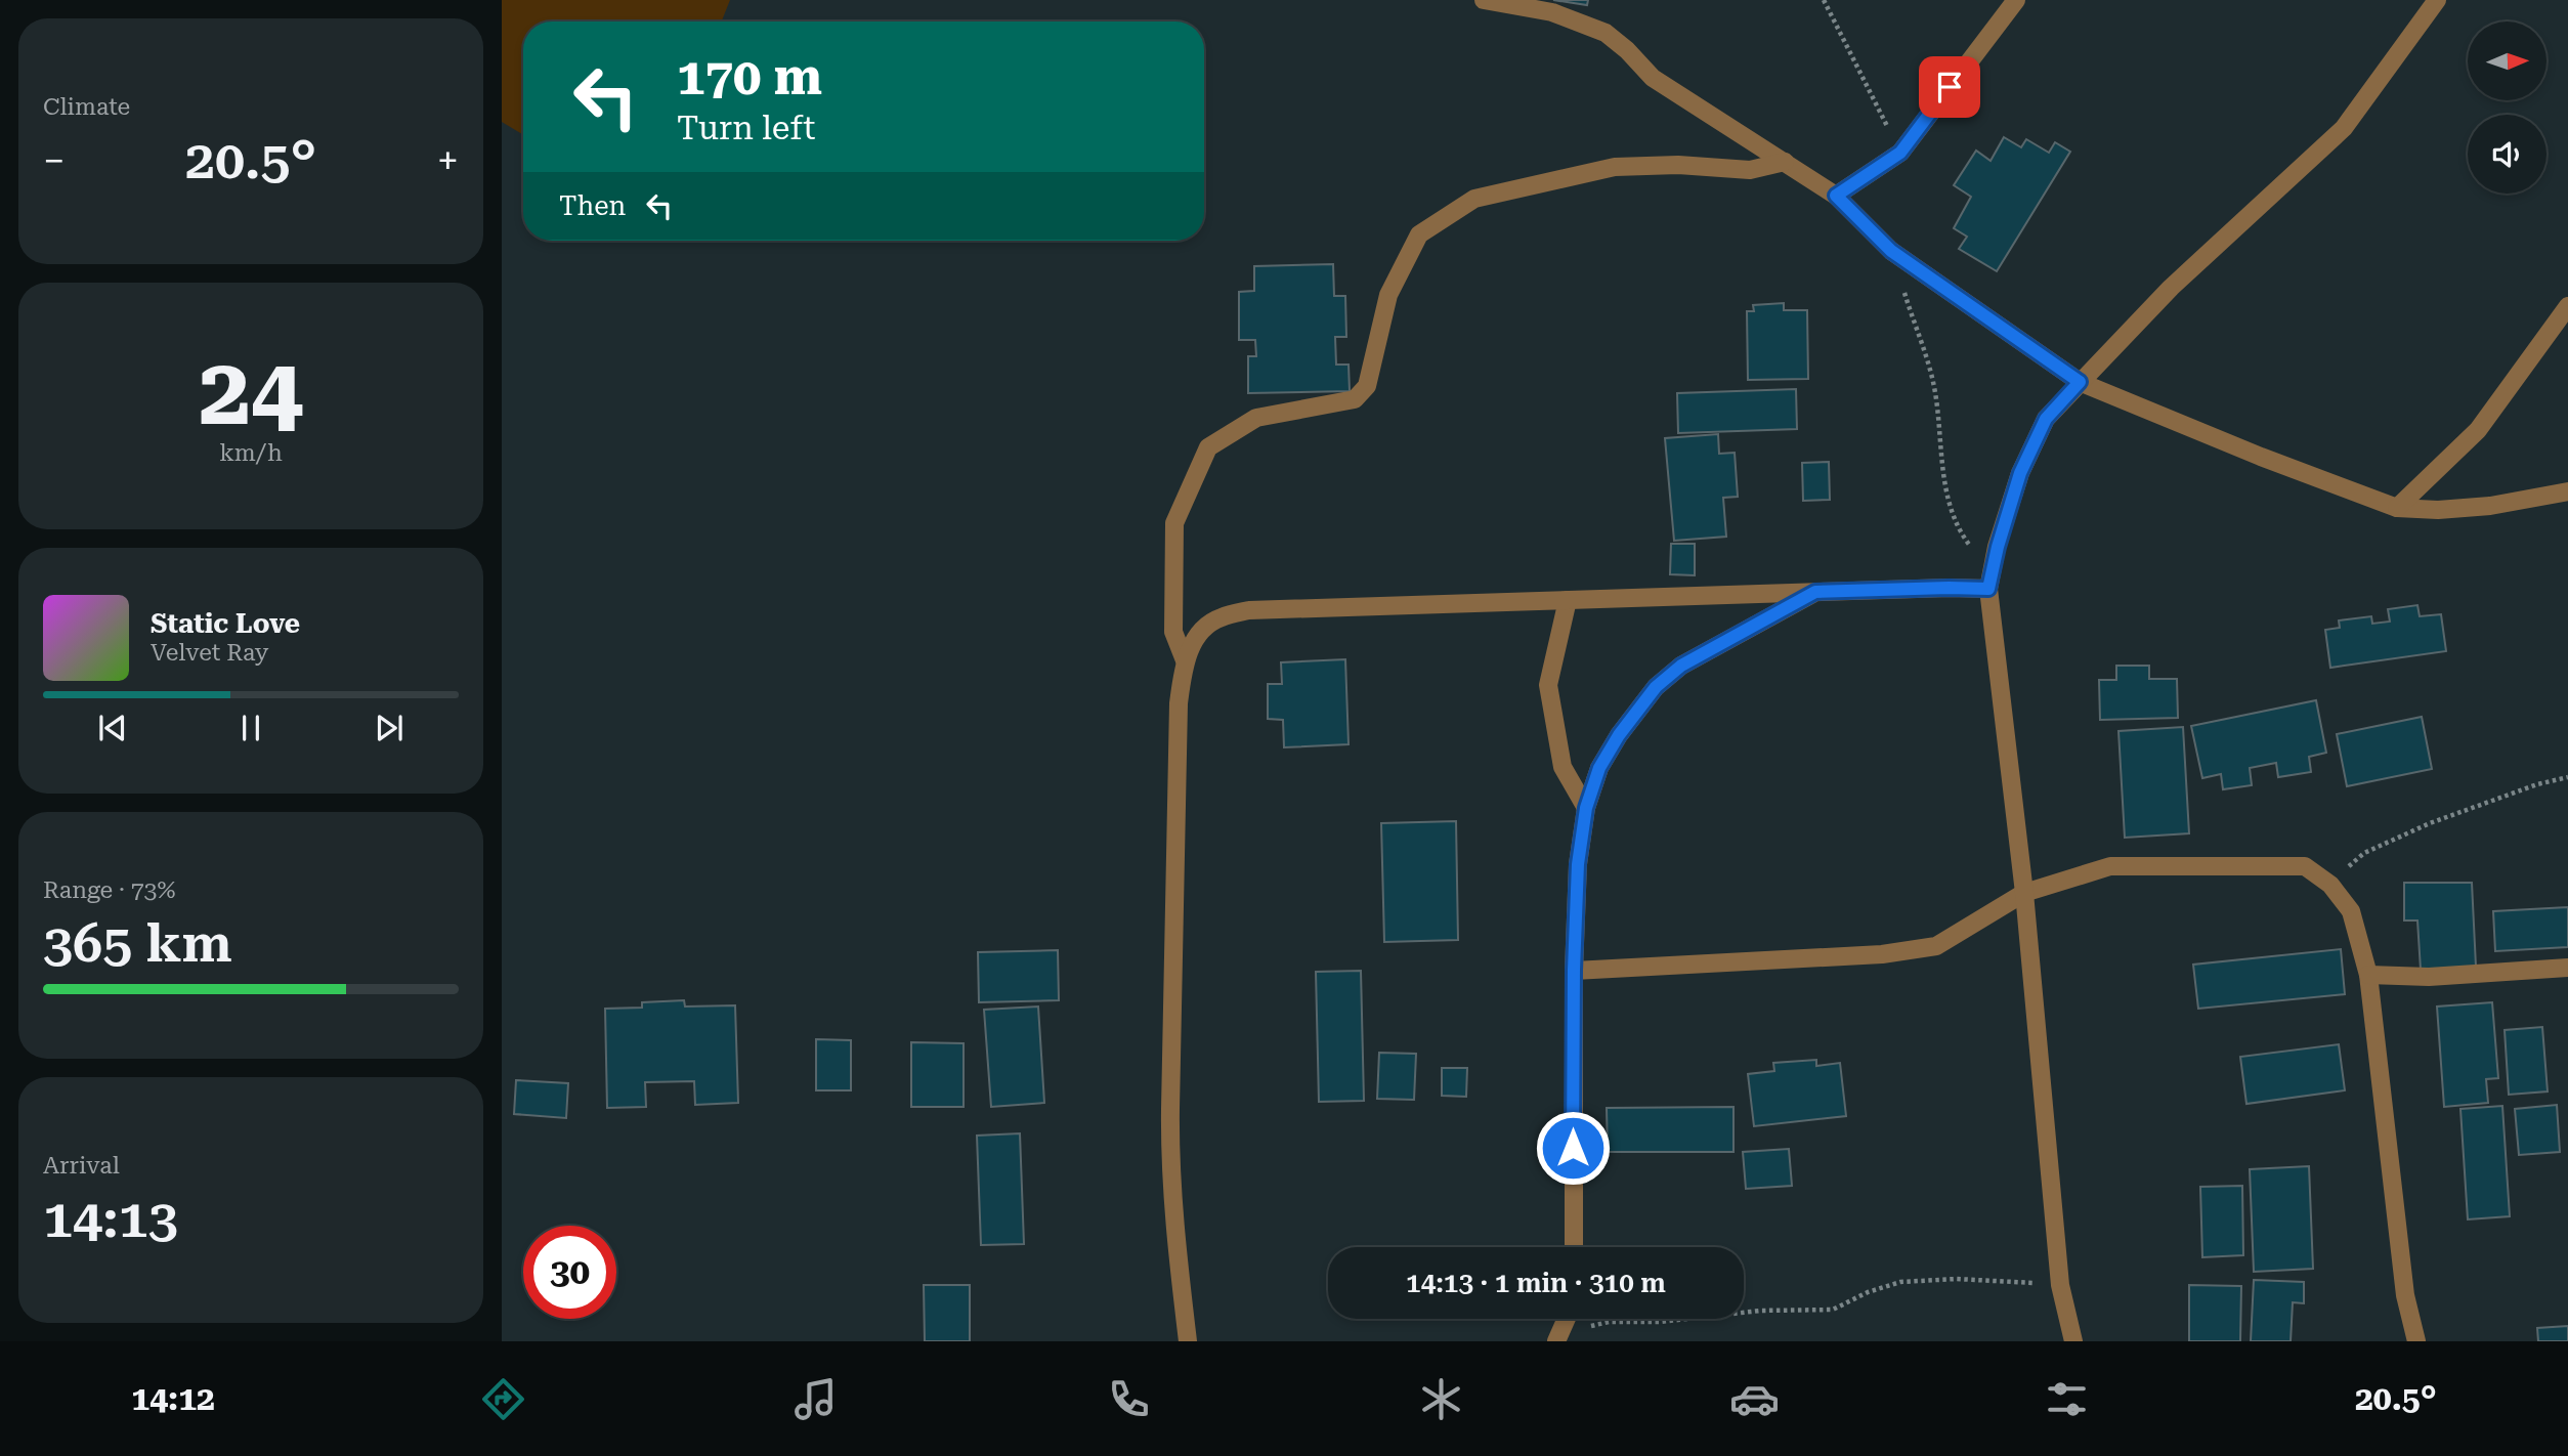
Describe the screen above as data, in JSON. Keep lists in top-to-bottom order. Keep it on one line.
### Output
{"north":"right","page":{"tile":["Climate",["24","km/h"],["Range · 73%","365 km"],["Arrival","14:13"]],"turn":["170 m","Turn left"],"heat":["−","20.5°","+"],"then":"Then","song":["Static Love","Velvet Ray"],"limit":"30","trip":"14:13 · 1 min · 310 m","tabs":["14:12","20.5°"]}}
